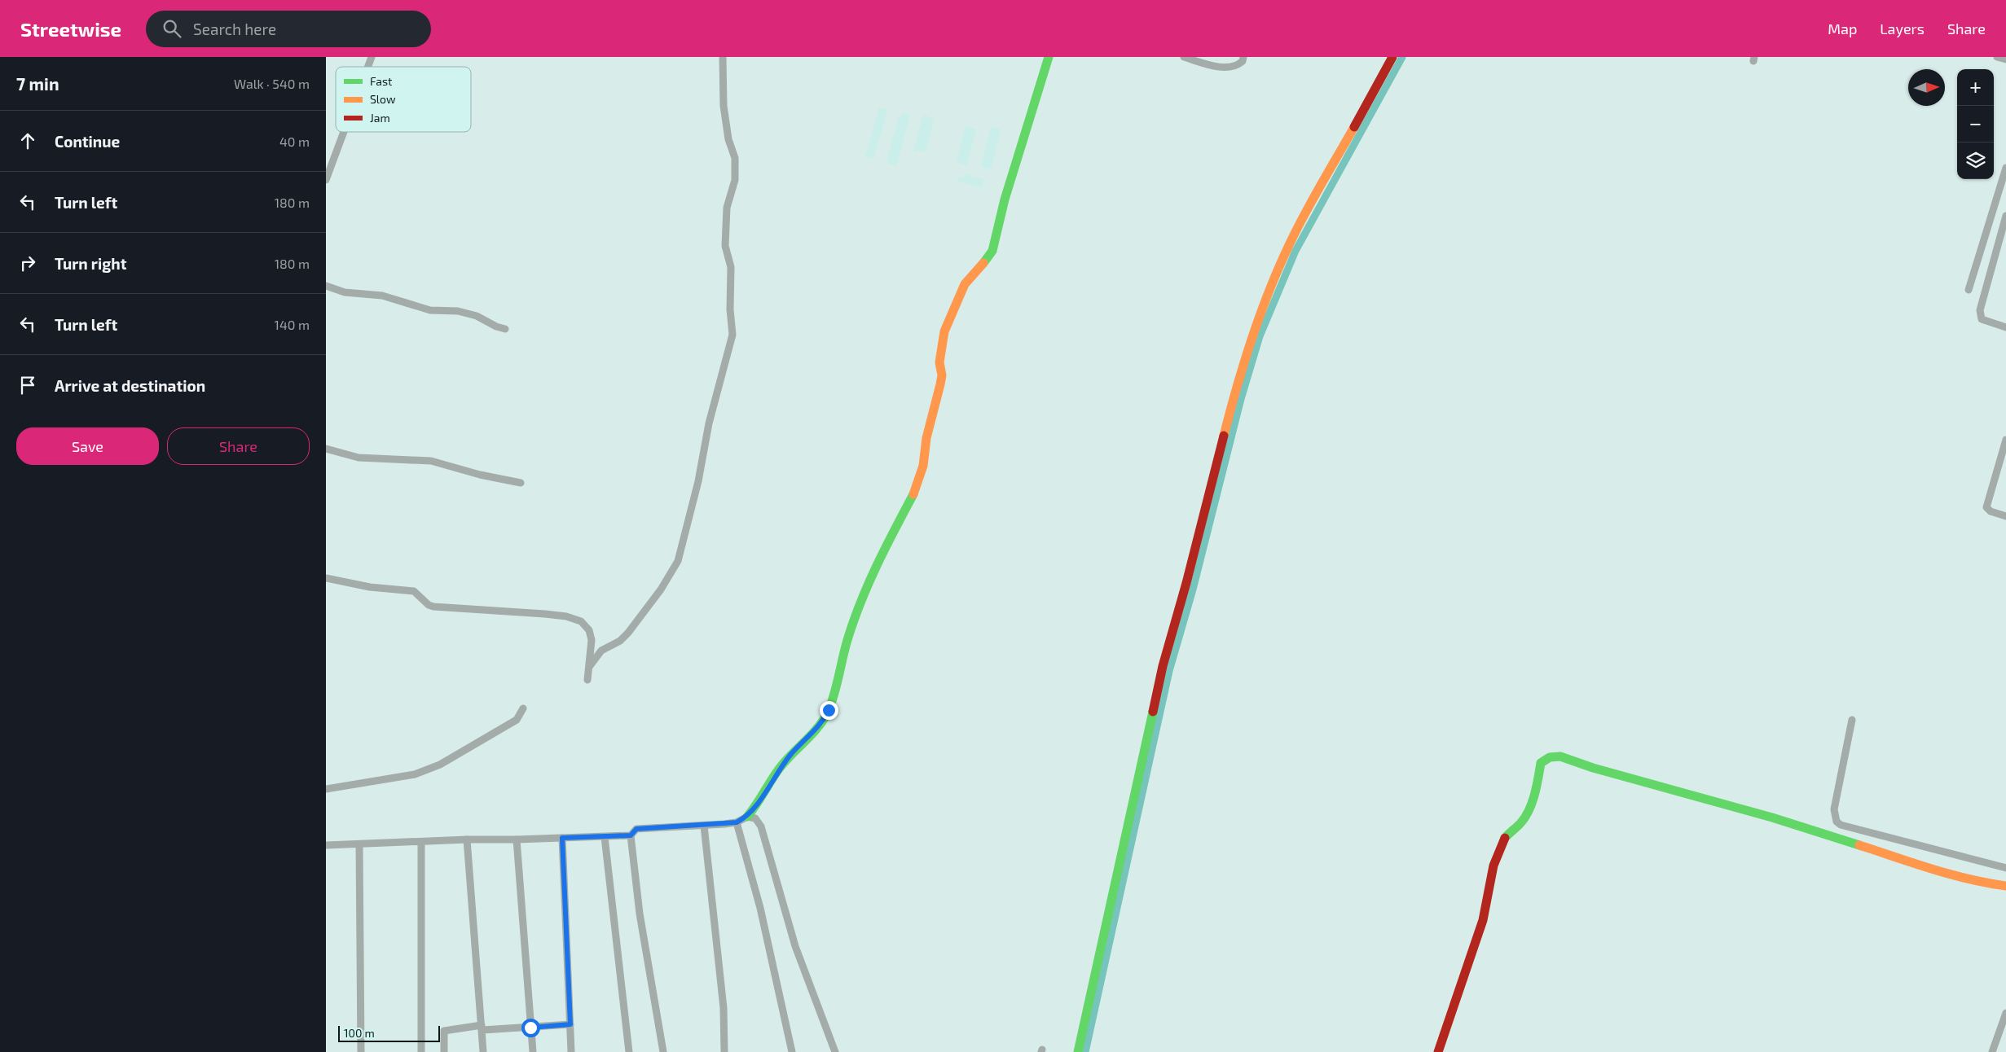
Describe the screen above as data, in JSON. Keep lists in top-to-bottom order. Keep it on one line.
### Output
{"legend":["Fast","Slow","Jam"],"scale_bar":"100 m","north":"right","page":{"header":"Streetwise","search":"Search here","nav":["Map","Layers","Share"],"heading":["7 min","Walk · 540 m"],"map_buttons":["+","−"],"list":[["Continue","40 m"],["Turn left","180 m"],["Turn right","180 m"],["Turn left","140 m"],"Arrive at destination"],"buttons":["Save","Share"],"scale":"100 m"}}
